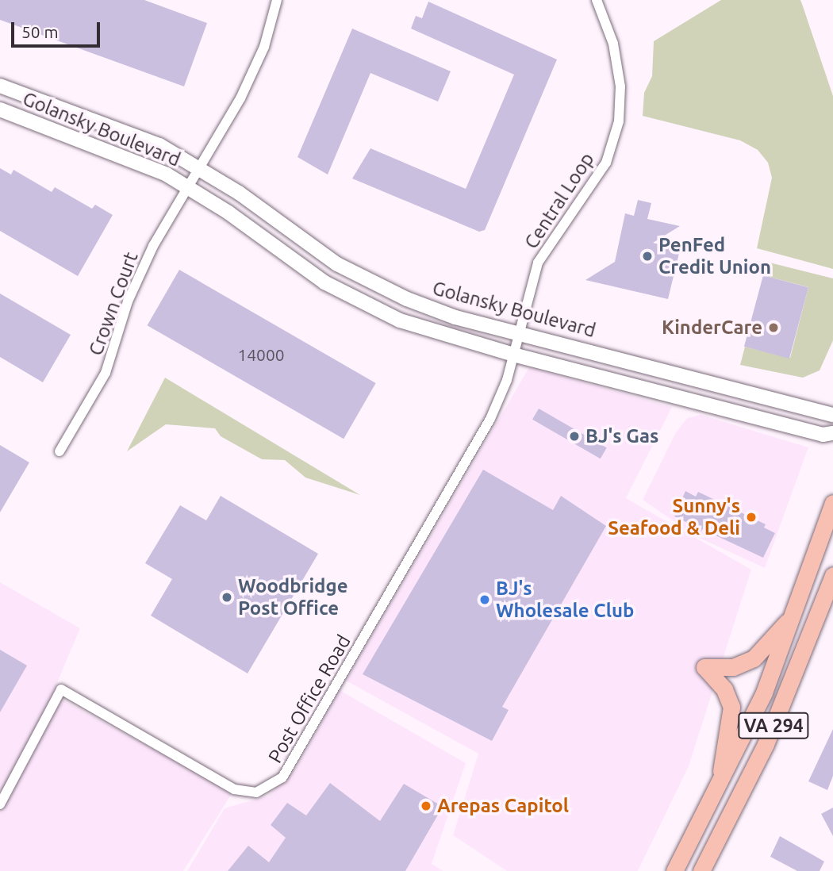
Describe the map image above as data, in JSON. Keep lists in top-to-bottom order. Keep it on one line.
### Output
{"streets":{"highway":["VA 294"],"street":["Golansky Boulevard","Central Loop","Crown Court","Post Office Road"]},"crossings":[["Golansky Boulevard","Central Loop"],["Golansky Boulevard","Crown Court"],["Golansky Boulevard","Post Office Road"],["Central Loop","Post Office Road"]],"places":["PenFed Credit Union","KinderCare","BJ's Gas","Sunny's Seafood & Deli","Woodbridge Post Office","BJ's Wholesale Club","Arepas Capitol"],"house_numbers":["14000"],"scale_bar":"50 m"}
